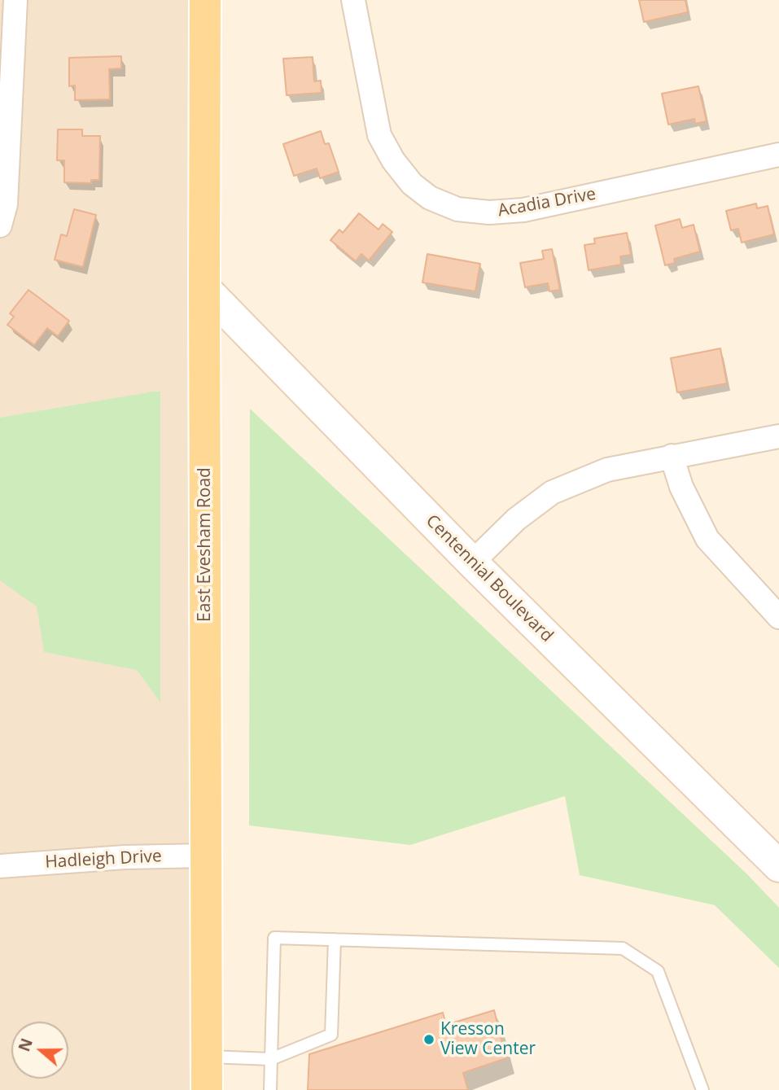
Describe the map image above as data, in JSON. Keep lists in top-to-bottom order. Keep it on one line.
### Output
{"streets":{"main road":["East Evesham Road","Centennial Boulevard"],"street":["Acadia Drive","Hadleigh Drive"]},"crossings":[["East Evesham Road","Centennial Boulevard"],["East Evesham Road","Hadleigh Drive"]],"places":["Kresson View Center"],"north":"left"}
